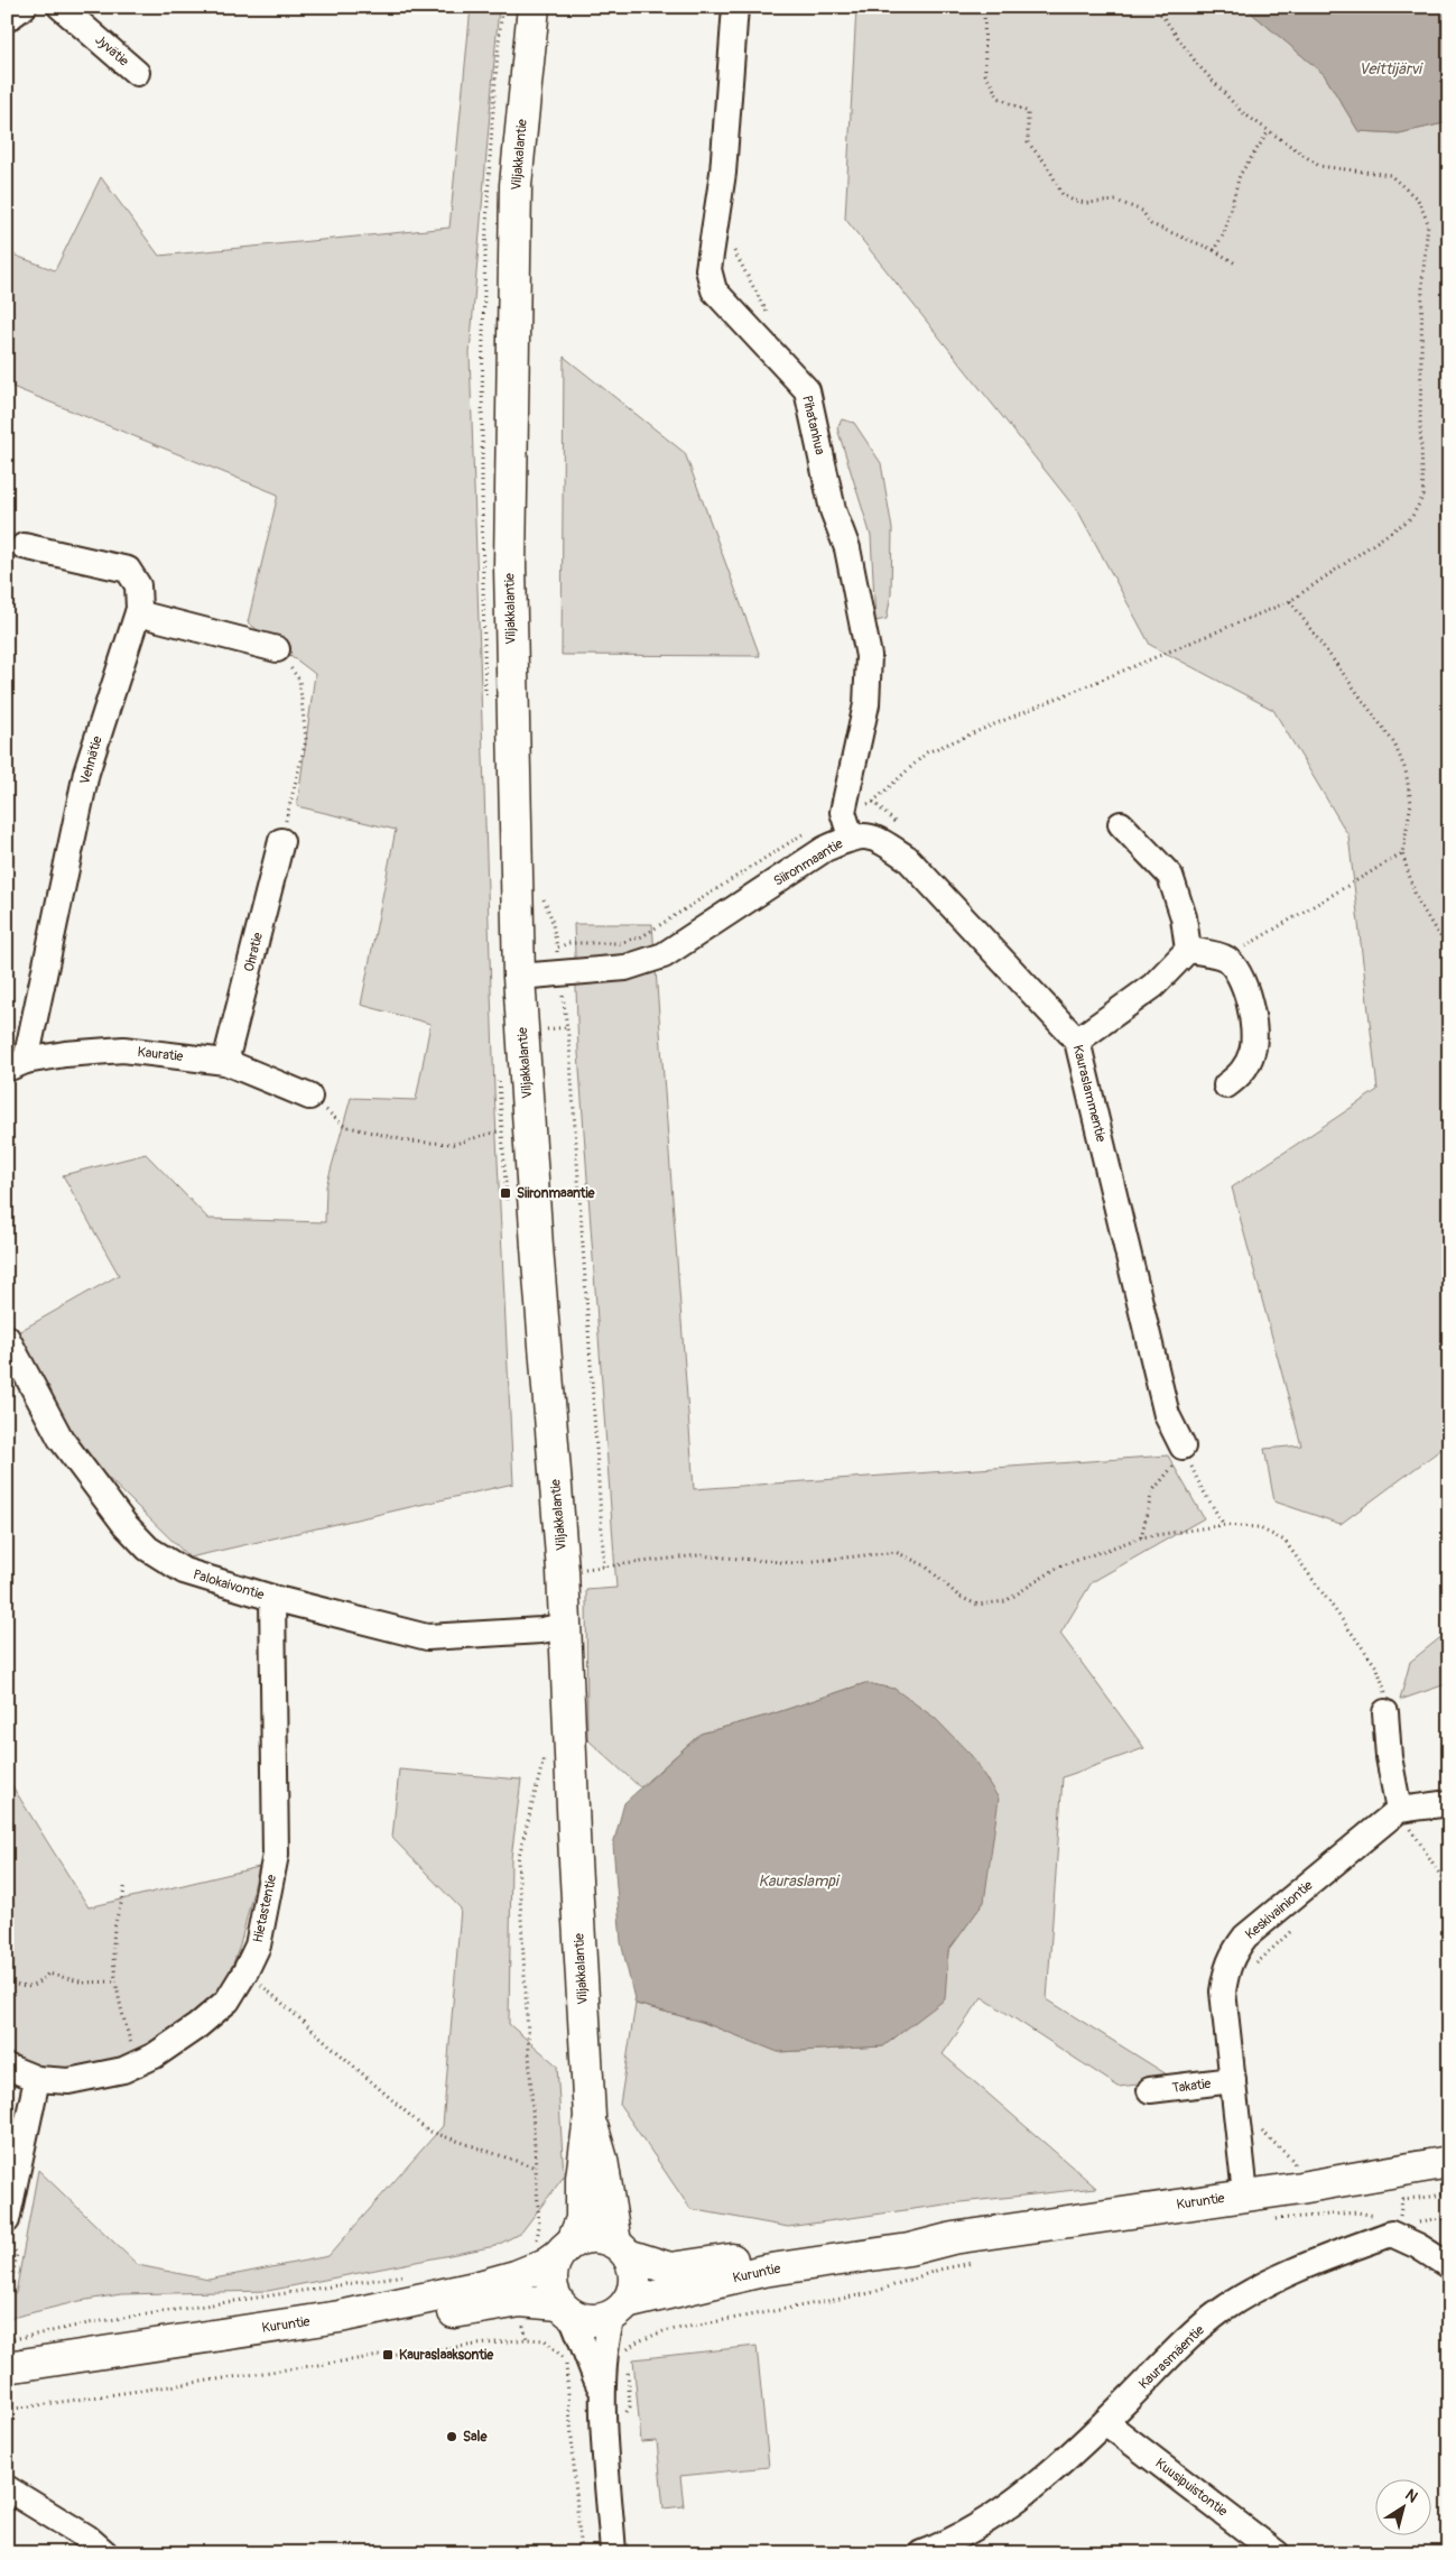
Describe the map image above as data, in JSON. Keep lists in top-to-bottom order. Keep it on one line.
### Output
{"streets":{"main road":["Viljakkalantie","Kuruntie"],"street":["Jyvätie","Pihatanhua","Vehnätie","Siironmaantie","Ohratie","Kauratie","Kauraslammentie","Palokaivontie","Hietastentie","Keskivainiontie","Takatie","Kaurasmäentie","Kuusipuistontie"]},"crossings":[["Viljakkalantie","Siironmaantie"],["Viljakkalantie","Palokaivontie"],["Viljakkalantie","Kuruntie"],["Pihatanhua","Siironmaantie"],["Pihatanhua","Kauraslammentie"],["Vehnätie","Kauratie"],["Siironmaantie","Kauraslammentie"],["Ohratie","Kauratie"],["Palokaivontie","Hietastentie"],["Keskivainiontie","Takatie"],["Keskivainiontie","Kuruntie"],["Kaurasmäentie","Kuusipuistontie"]],"water":["Veittijärvi","Kauraslampi"],"places":{"transit":["Siironmaantie","Kauraslaaksontie"],"other":["Sale"]},"north":"top right"}
